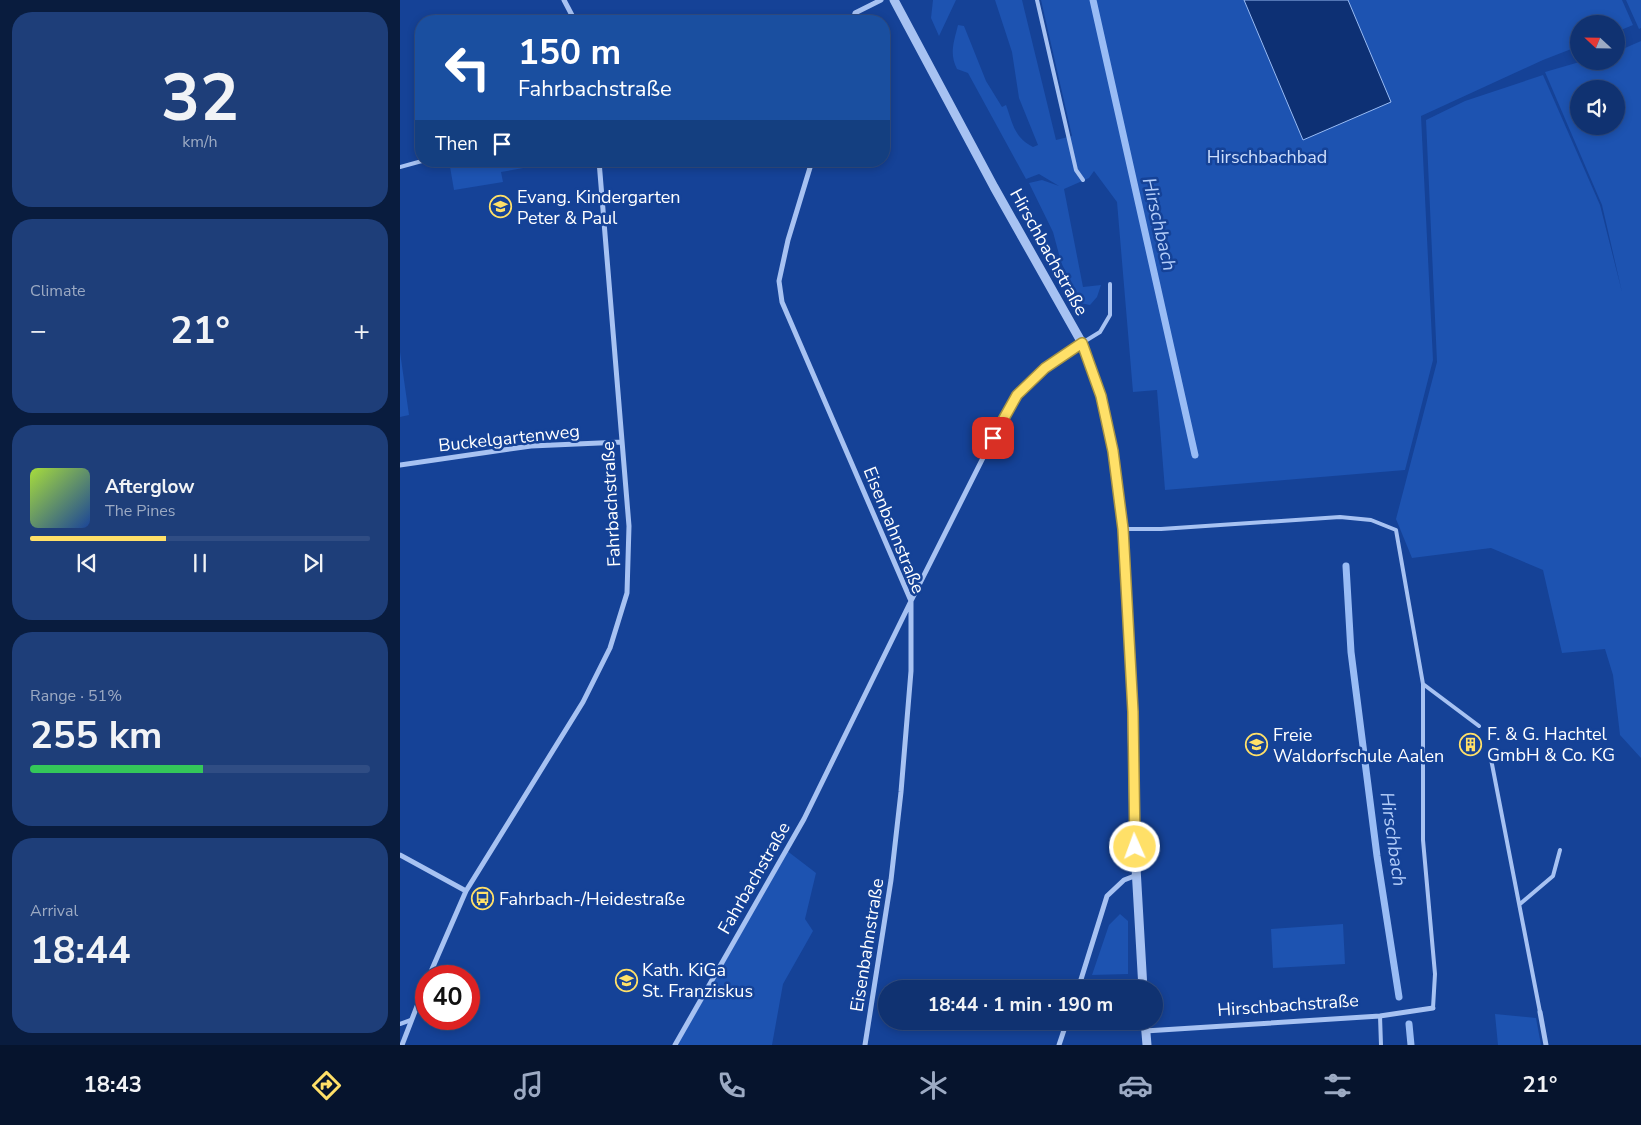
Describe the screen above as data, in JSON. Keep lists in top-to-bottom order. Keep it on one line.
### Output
{"streets":{"street":["Hirschbachstraße","Buckelgartenweg","Fahrbachstraße","Eisenbahnstraße"]},"crossings":[["Hirschbachstraße","Fahrbachstraße"],["Buckelgartenweg","Fahrbachstraße"],["Fahrbachstraße","Eisenbahnstraße"]],"water":["Hirschbach"],"parks":["Hirschbachbad"],"places":{"school or university":["Evang. Kindergarten Peter & Paul","Freie Waldorfschule Aalen","Kath. KiGa St. Franziskus"],"building":["F. & G. Hachtel GmbH & Co. KG"],"bus stop":["Fahrbach-/Heidestraße"]},"north":"left","page":{"tile":[["32","km/h"],"Climate",["Range · 51%","255 km"],["Arrival","18:44"]],"turn":["150 m","Fahrbachstraße"],"then":"Then","heat":["−","21°","+"],"song":["Afterglow","The Pines"],"limit":"40","trip":"18:44 · 1 min · 190 m","tabs":["18:43","21°"]}}
